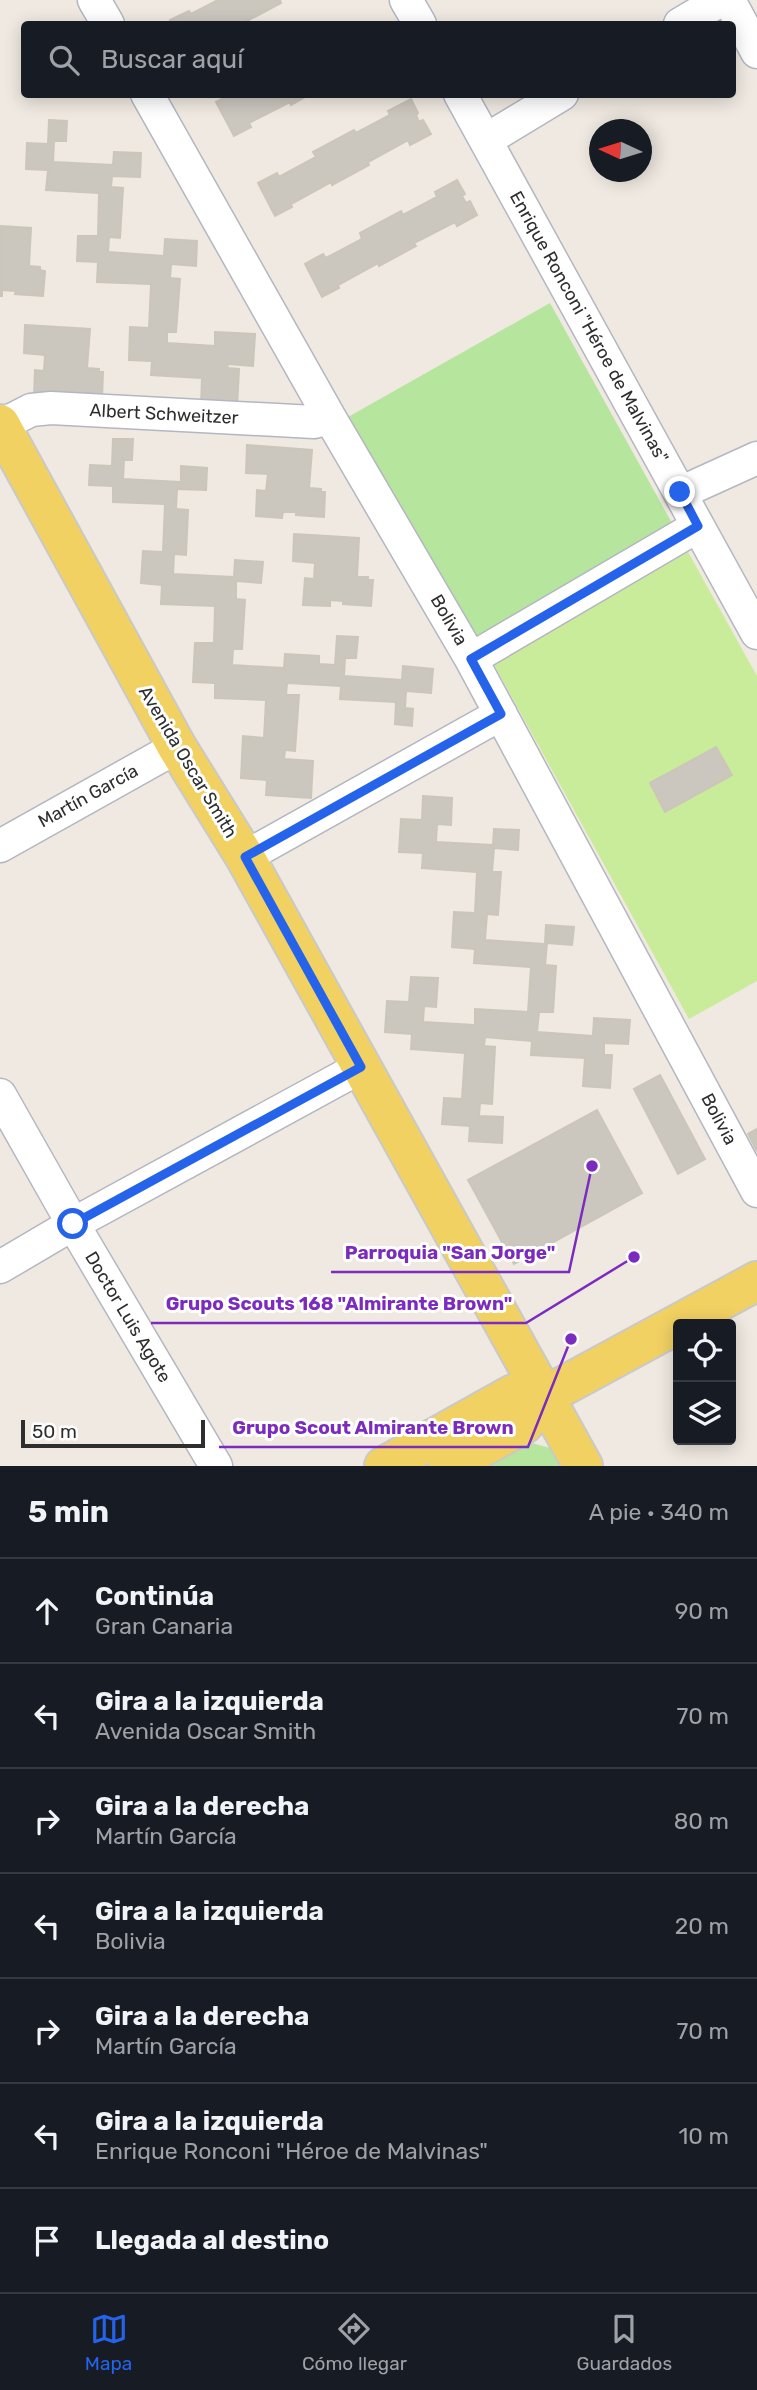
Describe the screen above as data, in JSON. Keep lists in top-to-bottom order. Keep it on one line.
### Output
{"streets":{"main road":["Avenida Oscar Smith"],"street":["Enrique Ronconi \"Héroe de Malvinas\"","Albert Schweitzer","Bolivia","Martín García","Doctor Luis Agote"]},"crossings":[["Albert Schweitzer","Bolivia"],["Albert Schweitzer","Avenida Oscar Smith"],["Avenida Oscar Smith","Martín García"]],"places":["Parroquia \"San Jorge\"","Grupo Scouts 168 \"Almirante Brown\"","Grupo Scout Almirante Brown"],"scale_bar":"50 m","north":"left","page":{"search":"Buscar aquí","scale":"50 m","heading":["5 min","A pie · 340 m"],"list":[["Continúa","Gran Canaria","90 m"],["Gira a la izquierda","Avenida Oscar Smith","70 m"],["Gira a la derecha","Martín García","80 m"],["Gira a la izquierda","Bolivia","20 m"],["Gira a la derecha","Martín García","70 m"],["Gira a la izquierda","Enrique Ronconi \"Héroe de Malvinas\"","10 m"],"Llegada al destino"],"nav":["Mapa","Cómo llegar","Guardados"]}}
